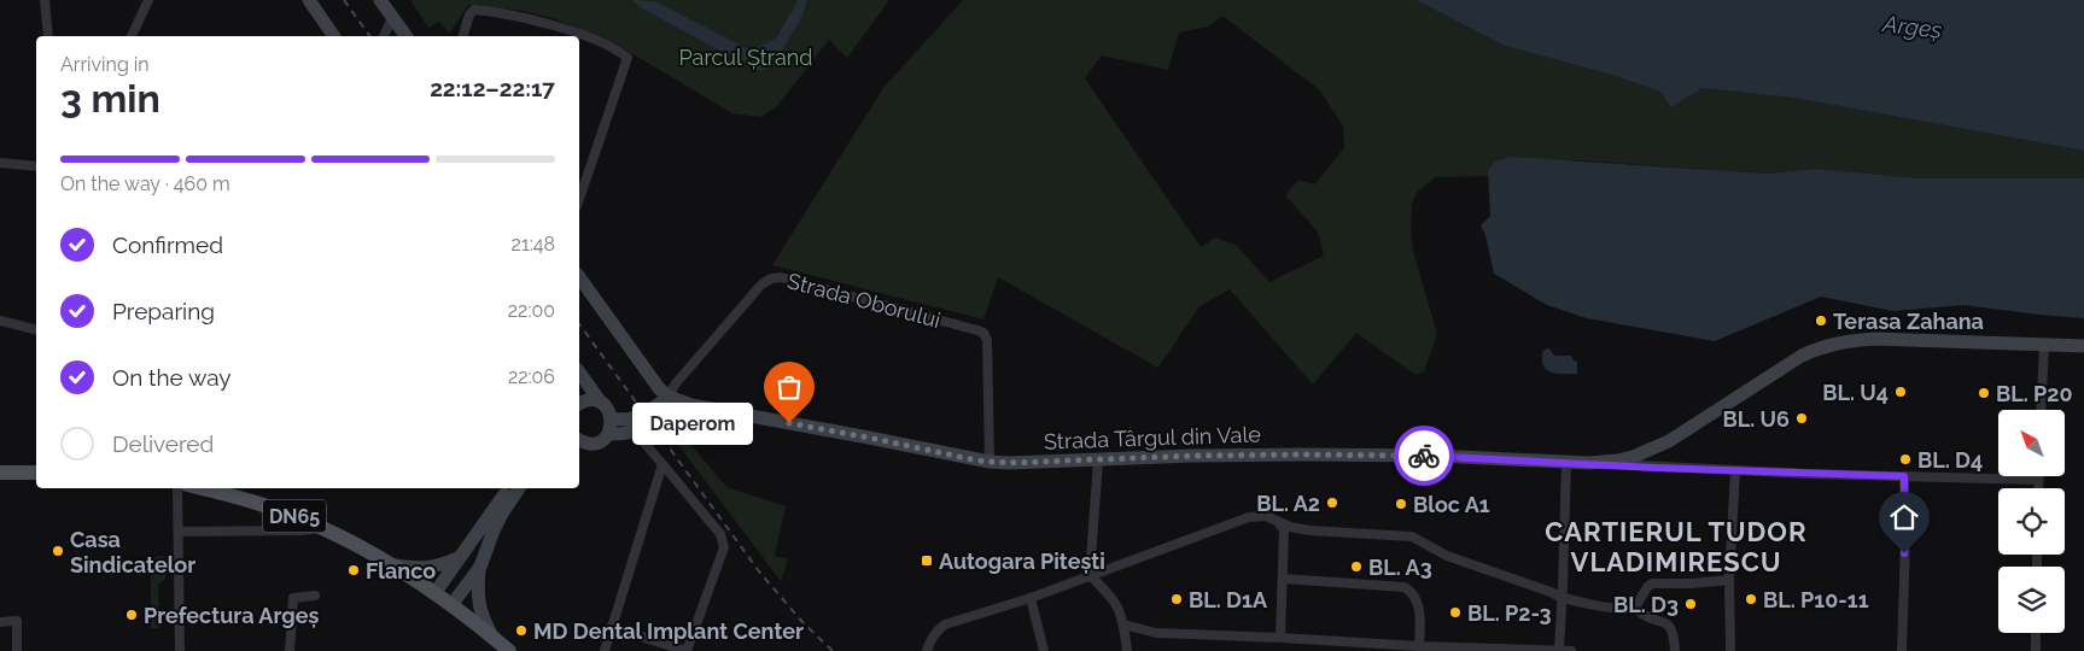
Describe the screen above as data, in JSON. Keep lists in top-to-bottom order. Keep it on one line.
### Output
{"streets":{"main road":["DN65"],"street":["Strada Oborului","Strada Târgul din Vale"]},"crossings":[["Strada Oborului","Strada Târgul din Vale"]],"districts":["CARTIERUL TUDOR VLADIMIRESCU"],"water":["Argeș"],"parks":["Parcul Ștrand"],"places":{"other":["Terasa Zahana","BL. U4","BL. P20","BL. U6","Daperom","BL. D4","BL. A2","Bloc A1","Casa Sindicatelor","BL. A3","Flanco","BL. D1A","BL. P10-11","BL. D3","BL. P2-3","Prefectura Argeș","MD Dental Implant Center"],"transit":["Autogara Pitești"]},"north":"top left","page":{"heading":["3 min","Arriving in","22:12–22:17"],"bar":"On the way · 460 m","list":[["Confirmed","21:48"],["Preparing","22:00"],["On the way","22:06"],"Delivered"],"bubble":"Daperom"}}
